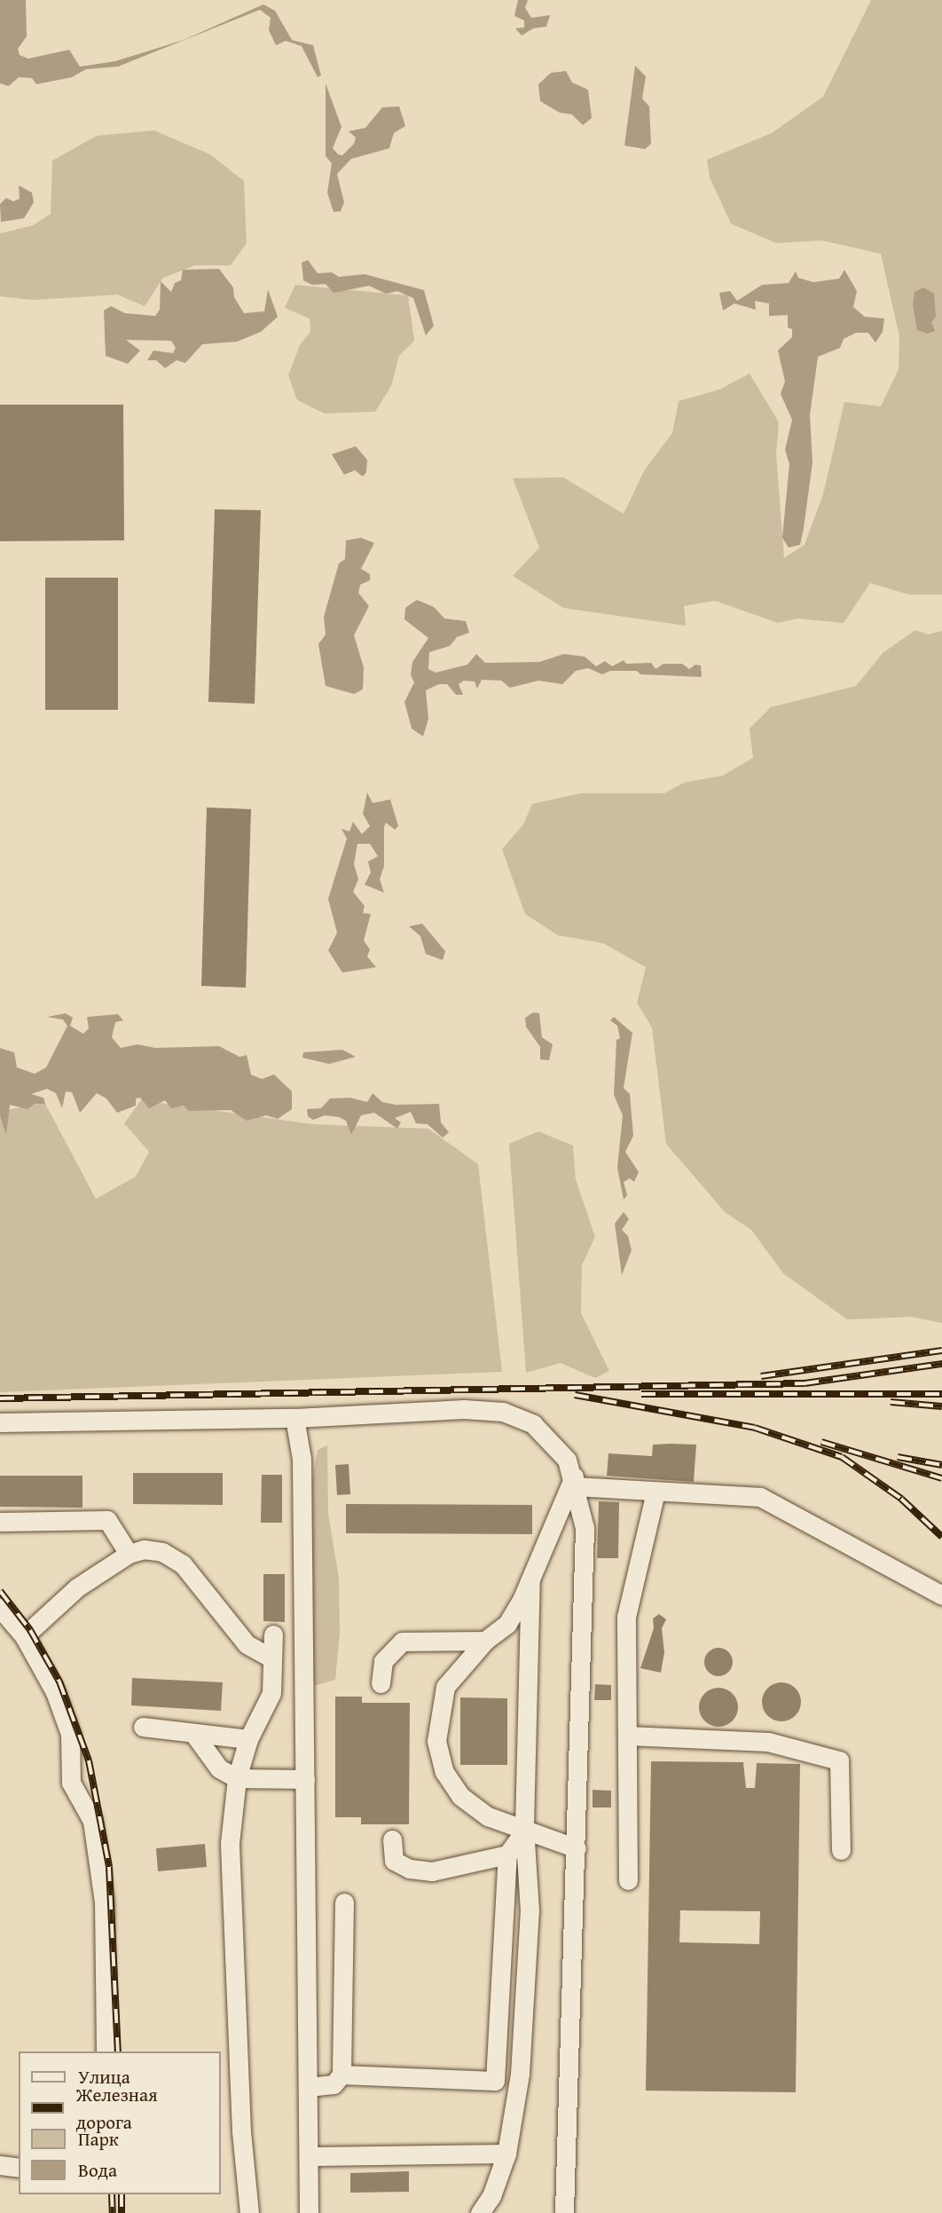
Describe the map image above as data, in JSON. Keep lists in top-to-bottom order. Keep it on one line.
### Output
{"legend":["Улица","Железная дорога","Парк","Вода"]}
